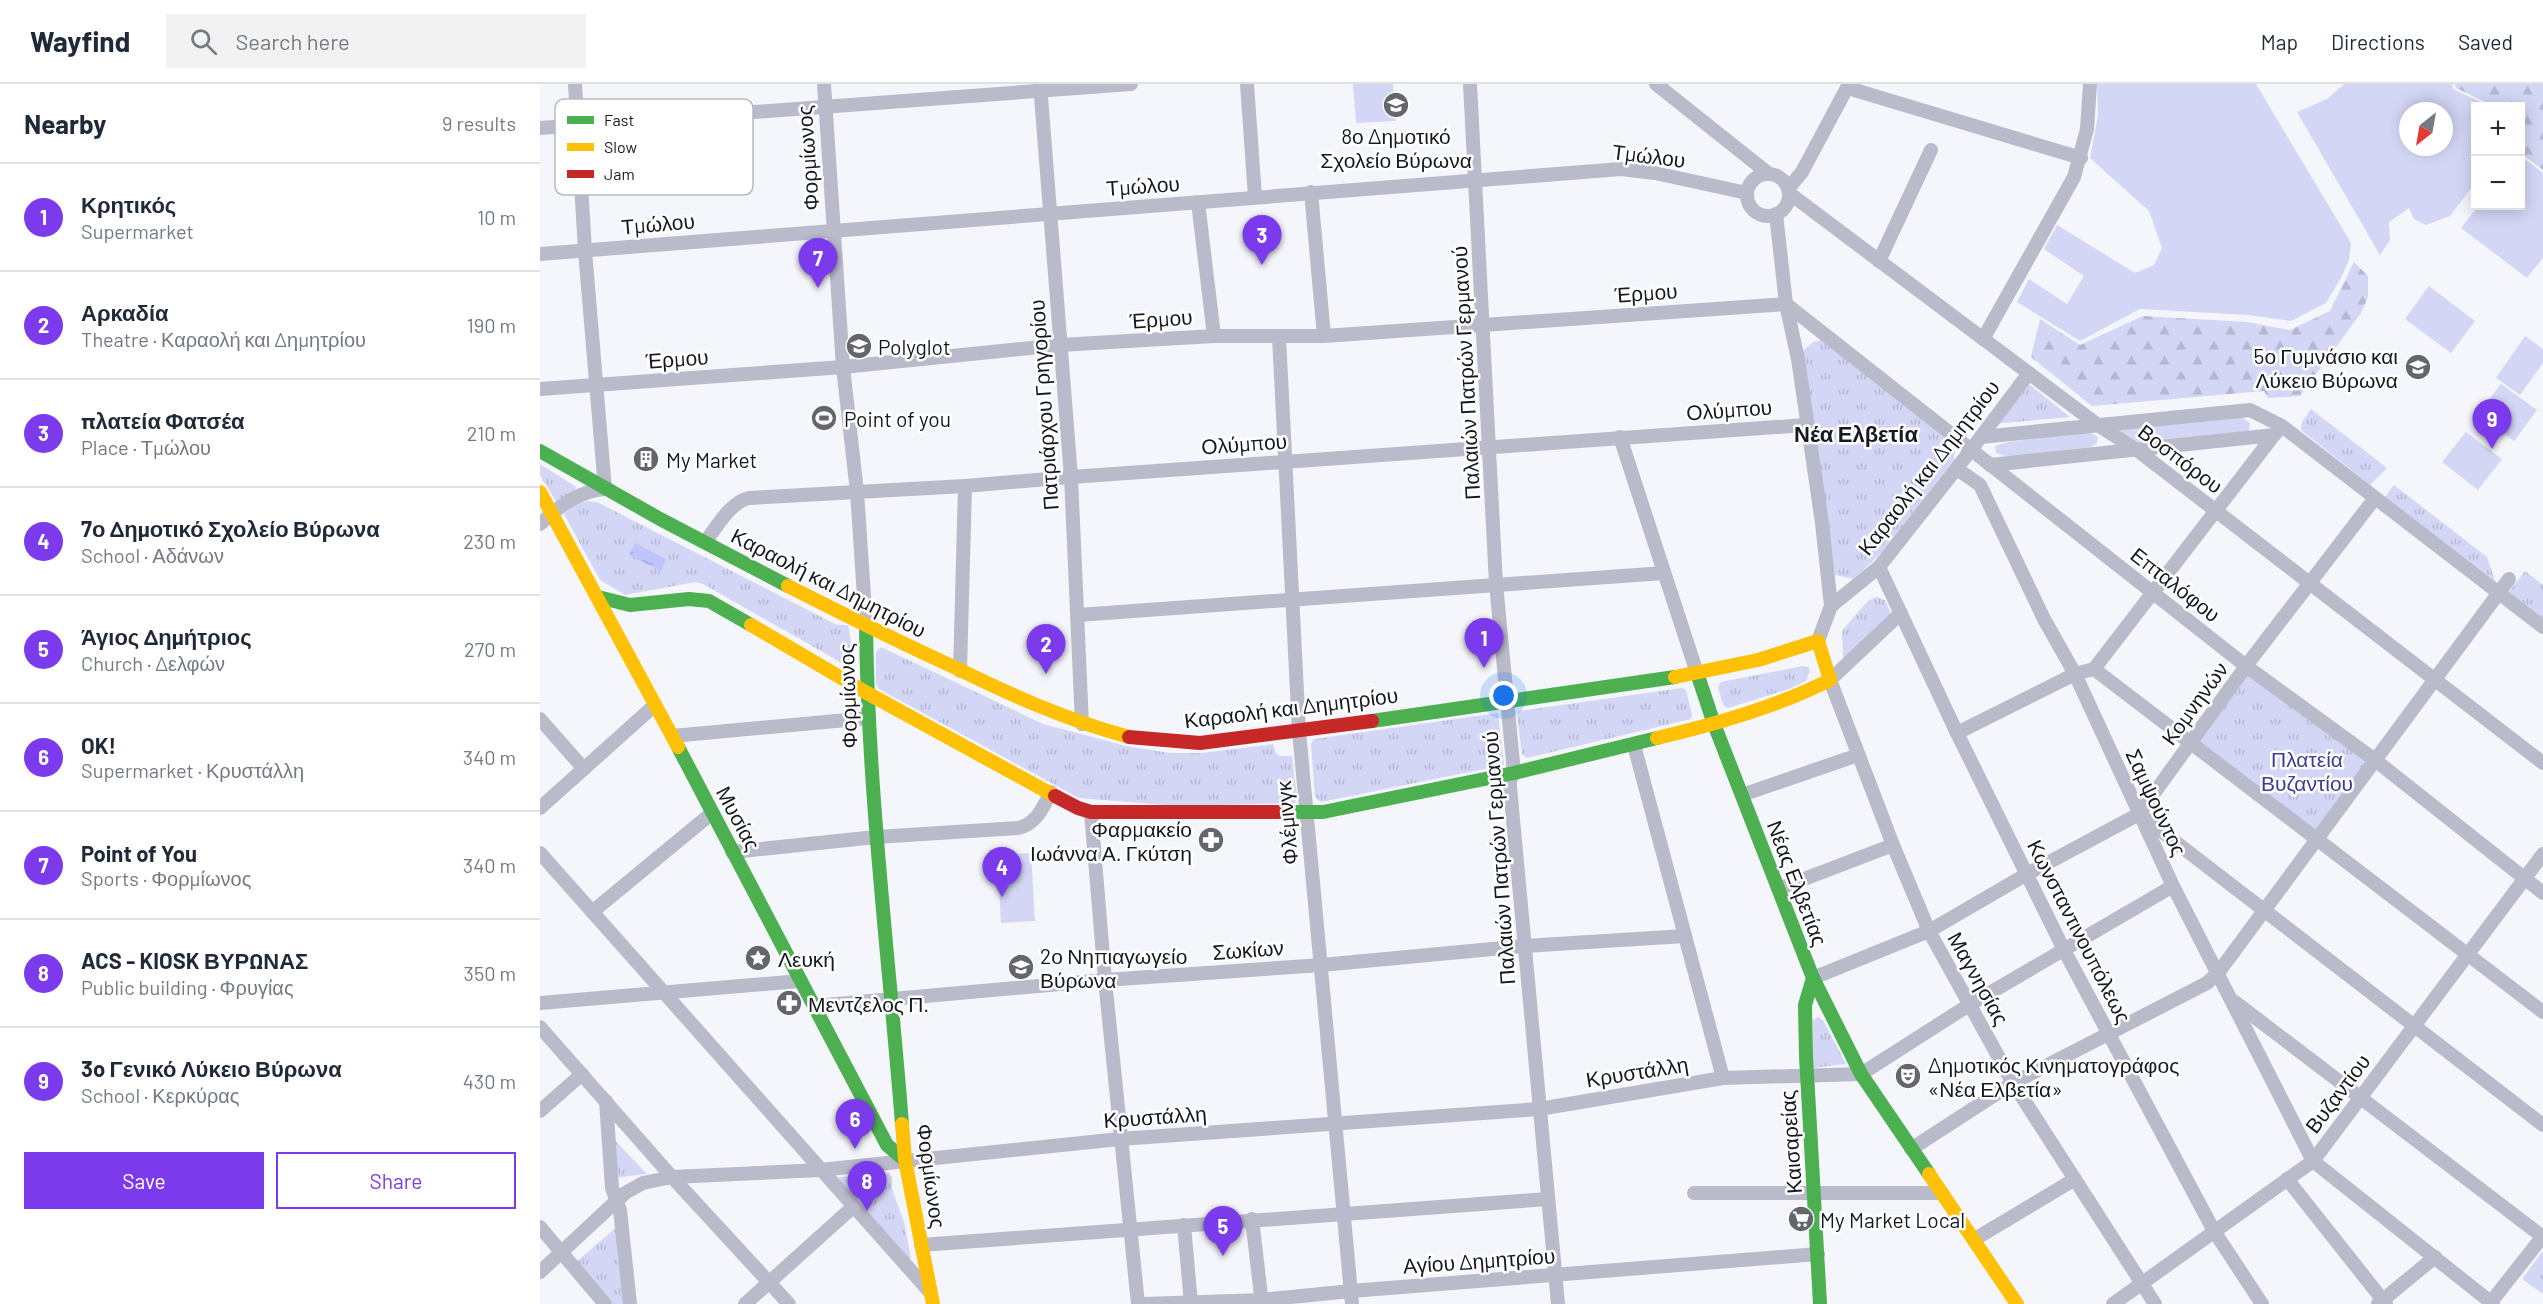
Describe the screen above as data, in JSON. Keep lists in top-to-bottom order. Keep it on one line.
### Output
{"streets":{"street":["Τμώλου","Φορμίωνος","Έρμου","Παλαιών Πατρών Γερμανού","Πατριάρχου Γρηγορίου","Ολύμπου","Βοσπόρου","Καραολή και Δημητρίου","Επταλόφου","Κομνηνών","Σαμψούντος","Μυσίας","Φλέμινγκ","Νέας Ελβετίας","Κωνσταντινουπόλεως","Σωκίων","Μαγνησίας","Κρυστάλλη","Βυζαντίου","Καισαρείας","Αγίου Δημητρίου"]},"crossings":[["Τμώλου","Φορμίωνος"],["Τμώλου","Παλαιών Πατρών Γερμανού"],["Τμώλου","Πατριάρχου Γρηγορίου"],["Τμώλου","Βοσπόρου"],["Φορμίωνος","Έρμου"],["Φορμίωνος","Ολύμπου"],["Φορμίωνος","Καραολή και Δημητρίου"],["Φορμίωνος","Μυσίας"],["Φορμίωνος","Σωκίων"],["Φορμίωνος","Κρυστάλλη"],["Έρμου","Παλαιών Πατρών Γερμανού"],["Έρμου","Πατριάρχου Γρηγορίου"],["Έρμου","Επταλόφου"],["Έρμου","Φλέμινγκ"],["Παλαιών Πατρών Γερμανού","Ολύμπου"],["Παλαιών Πατρών Γερμανού","Καραολή και Δημητρίου"],["Παλαιών Πατρών Γερμανού","Σωκίων"],["Παλαιών Πατρών Γερμανού","Κρυστάλλη"],["Παλαιών Πατρών Γερμανού","Αγίου Δημητρίου"],["Πατριάρχου Γρηγορίου","Ολύμπου"],["Πατριάρχου Γρηγορίου","Καραολή και Δημητρίου"],["Ολύμπου","Καραολή και Δημητρίου"],["Ολύμπου","Φλέμινγκ"],["Ολύμπου","Νέας Ελβετίας"],["Βοσπόρου","Καραολή και Δημητρίου"],["Βοσπόρου","Κομνηνών"],["Καραολή και Δημητρίου","Επταλόφου"],["Καραολή και Δημητρίου","Σαμψούντος"],["Καραολή και Δημητρίου","Φλέμινγκ"],["Καραολή και Δημητρίου","Νέας Ελβετίας"],["Καραολή και Δημητρίου","Κωνσταντινουπόλεως"],["Επταλόφου","Κομνηνών"],["Επταλόφου","Βυζαντίου"],["Κομνηνών","Σαμψούντος"],["Κομνηνών","Νέας Ελβετίας"],["Κομνηνών","Κωνσταντινουπόλεως"],["Κομνηνών","Μαγνησίας"],["Κομνηνών","Καισαρείας"],["Σαμψούντος","Βυζαντίου"],["Μυσίας","Σωκίων"],["Μυσίας","Κρυστάλλη"],["Φλέμινγκ","Σωκίων"],["Φλέμινγκ","Κρυστάλλη"],["Φλέμινγκ","Αγίου Δημητρίου"],["Νέας Ελβετίας","Κρυστάλλη"],["Νέας Ελβετίας","Καισαρείας"],["Κωνσταντινουπόλεως","Βυζαντίου"],["Μαγνησίας","Βυζαντίου"],["Κρυστάλλη","Καισαρείας"],["Καισαρείας","Αγίου Δημητρίου"]],"districts":["Νέα Ελβετία"],"parks":["Πλατεία Βυζαντίου"],"places":{"school or university":["8ο Δημοτικό Σχολείο Βύρωνα","Polyglot","5ο Γυμνάσιο και Λύκειο Βύρωνα","2ο Νηπιαγωγείο Βύρωνα"],"sports":["Point of you"],"building":["My Market"],"pharmacy":["Φαρμακείο Ιωάννα Α. Γκύτση","Μεντζελος Π."],"place":["Λευκή"],"theatre":["Δημοτικός Κινηματογράφος «Νέα Ελβετία»"],"supermarket":["My Market Local"]},"legend":["Fast","Slow","Jam"],"north":"bottom left","page":{"header":"Wayfind","search":"Search here","nav":["Map","Directions","Saved"],"heading":["Nearby","9 results"],"map_buttons":["+","−"],"list":[{"mark":"1","name":"Κρητικός","note":"Supermarket","value":"10 m"},{"mark":"2","name":"Αρκαδία","note":"Theatre · Καραολή και Δημητρίου","value":"190 m"},{"mark":"3","name":"πλατεία Φατσέα","note":"Place · Τμώλου","value":"210 m"},{"mark":"4","name":"7ο Δημοτικό Σχολείο Βύρωνα","note":"School · Αδάνων","value":"230 m"},{"mark":"5","name":"Άγιος Δημήτριος","note":"Church · Δελφών","value":"270 m"},{"mark":"6","name":"OK!","note":"Supermarket · Κρυστάλλη","value":"340 m"},{"mark":"7","name":"Point of You","note":"Sports · Φορμίωνος","value":"340 m"},{"mark":"8","name":"ACS - KIOSK ΒΥΡΩΝΑΣ","note":"Public building · Φρυγίας","value":"350 m"},{"mark":"9","name":"3o Γενικό Λύκειο Βύρωνα","note":"School · Κερκύρας","value":"430 m"}],"pins":["3","7","9","1","2","4","6","8","5"],"buttons":["Save","Share"]}}
